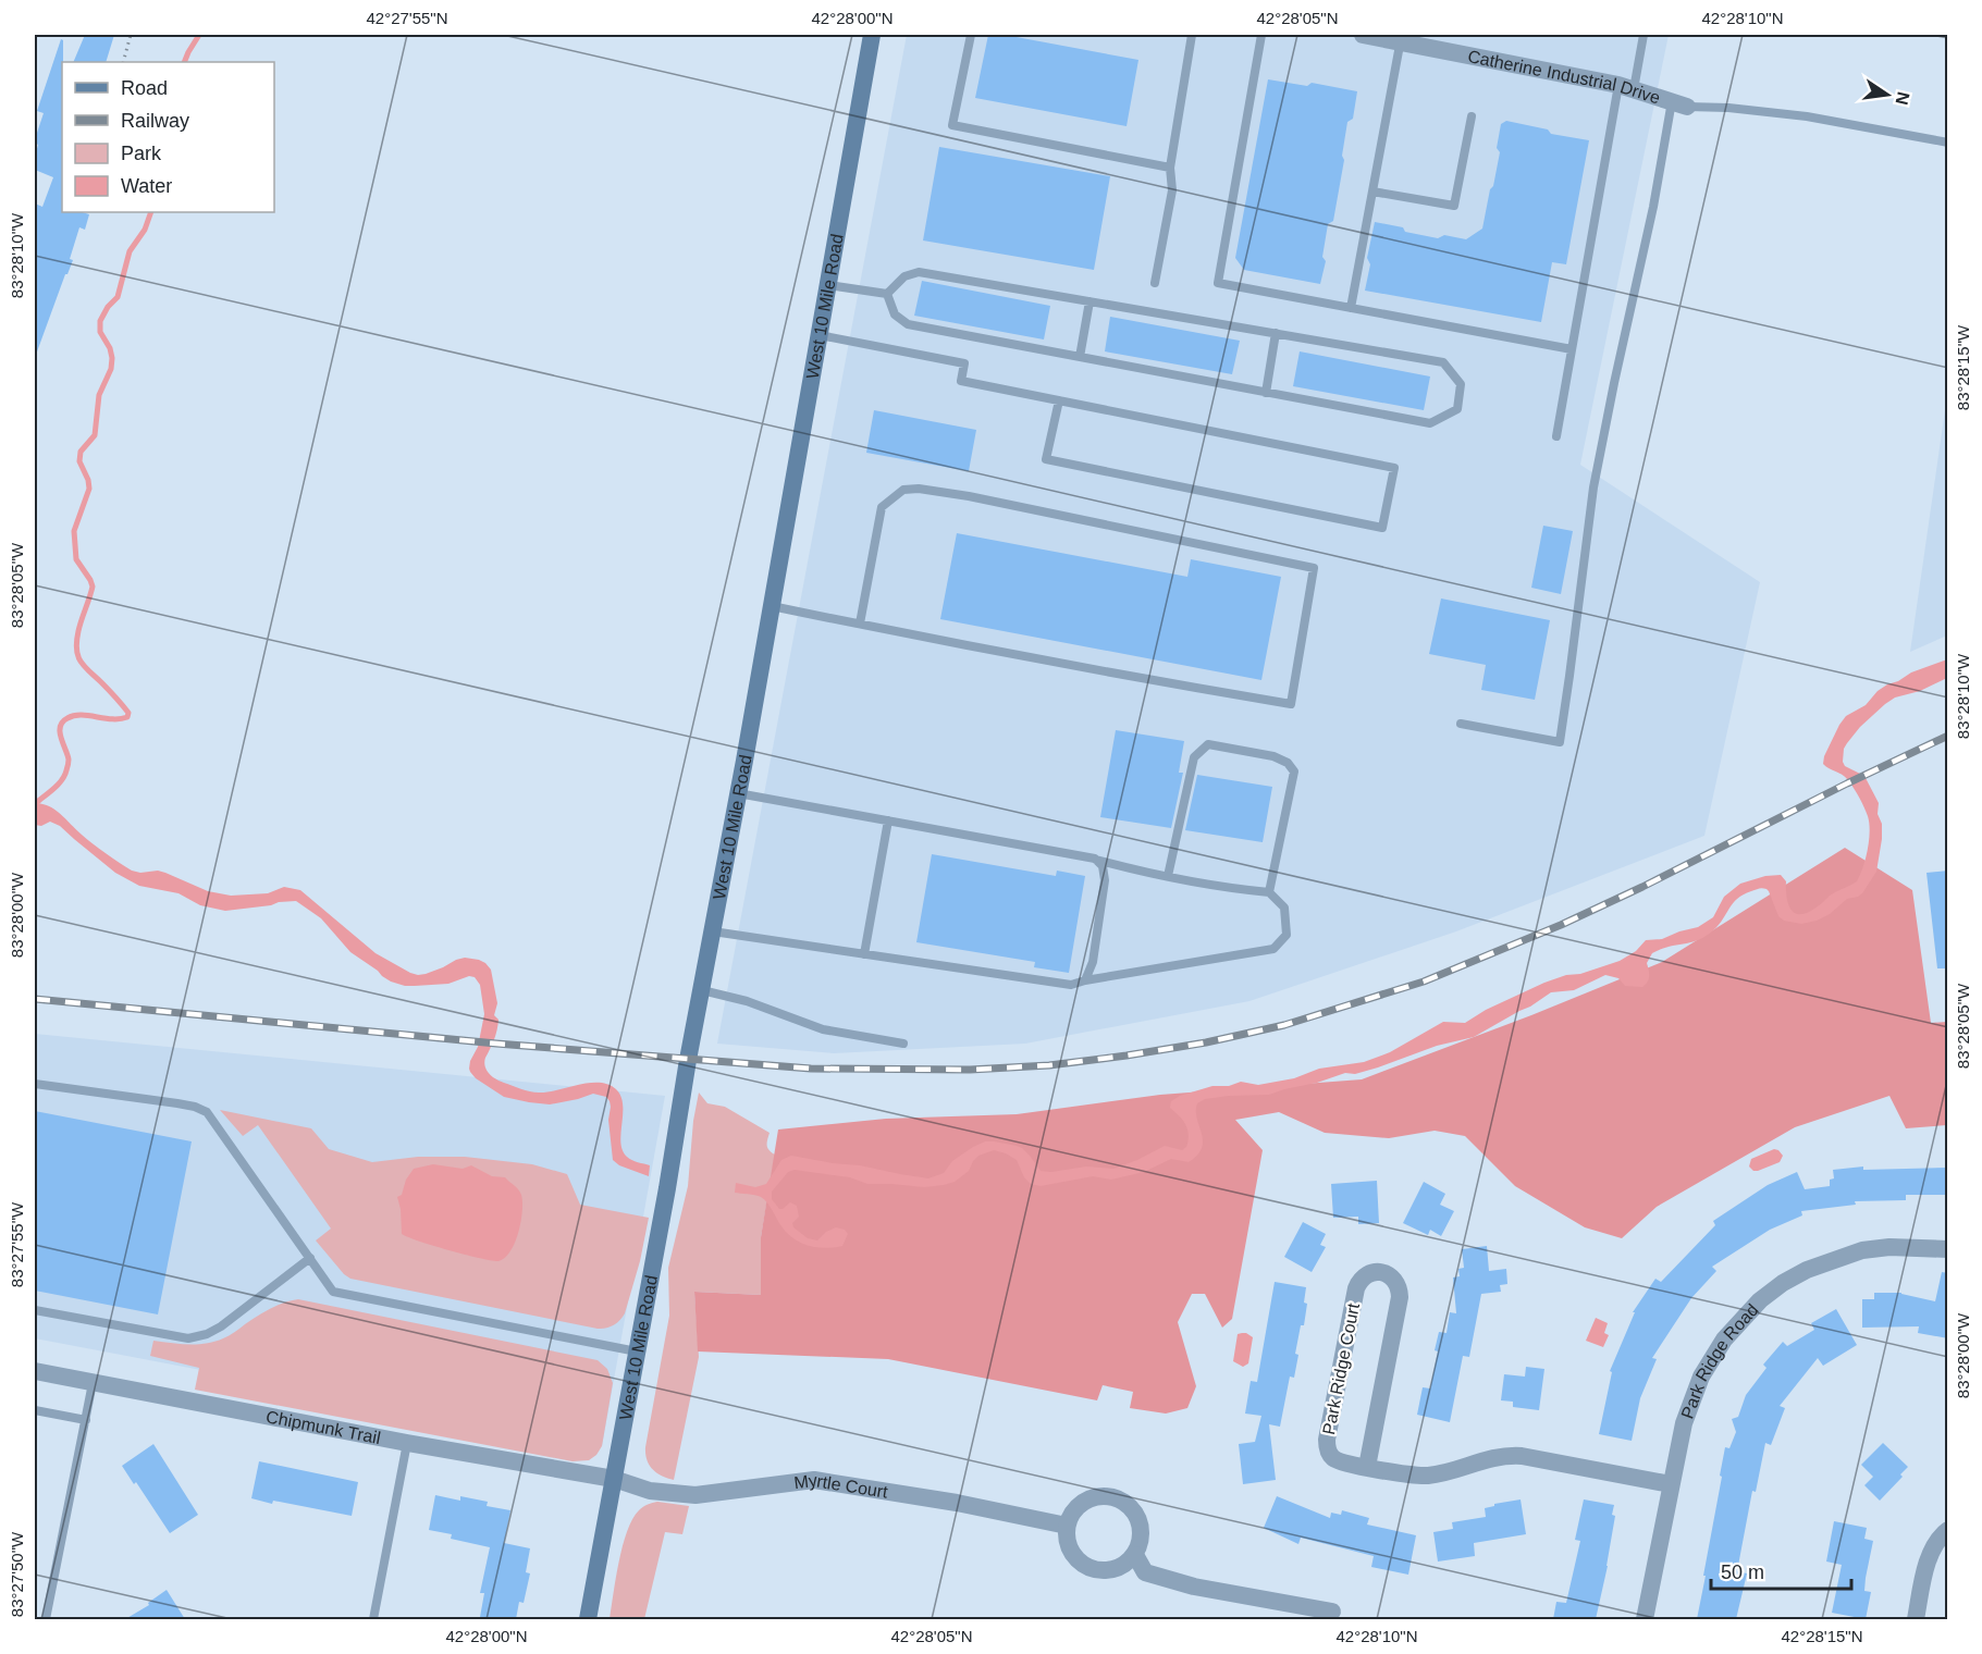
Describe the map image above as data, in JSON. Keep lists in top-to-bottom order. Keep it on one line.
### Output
{"streets":{"main road":["West 10 Mile Road"],"street":["Catherine Industrial Drive","Park Ridge Road","Park Ridge Court","Chipmunk Trail","Myrtle Court"]},"crossings":[["West 10 Mile Road","Chipmunk Trail"],["West 10 Mile Road","Myrtle Court"],["Park Ridge Road","Park Ridge Court"],["Chipmunk Trail","Myrtle Court"]],"legend":["Road","Railway","Park","Water"],"scale_bar":"50 m","north":"right","coordinates":["42°27'55\"N","42°28'00\"N","42°28'05\"N","42°28'10\"N","83°28'10\"W","83°28'15\"W","83°28'05\"W","83°28'00\"W","83°27'55\"W","83°27'50\"W","42°28'15\"N"]}
